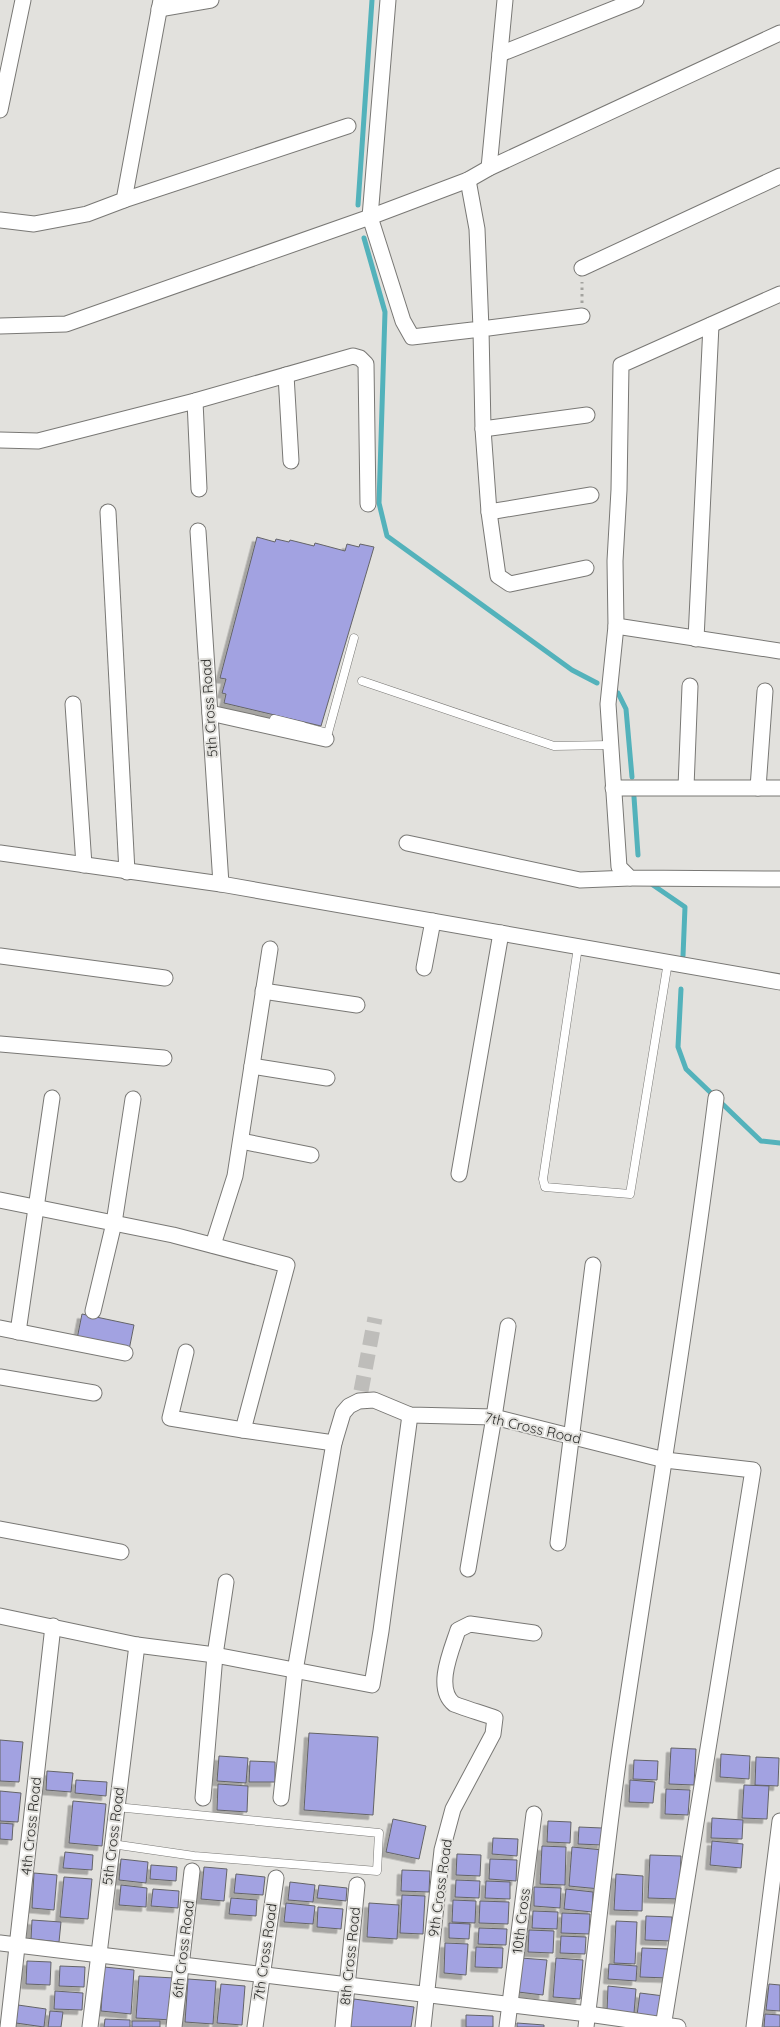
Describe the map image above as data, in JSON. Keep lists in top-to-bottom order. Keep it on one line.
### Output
{"streets":{"street":["5th Cross Road","7th Cross Road","4th Cross Road","9th Cross Road","10th Cross","6th Cross Road","8th Cross Road"]}}
